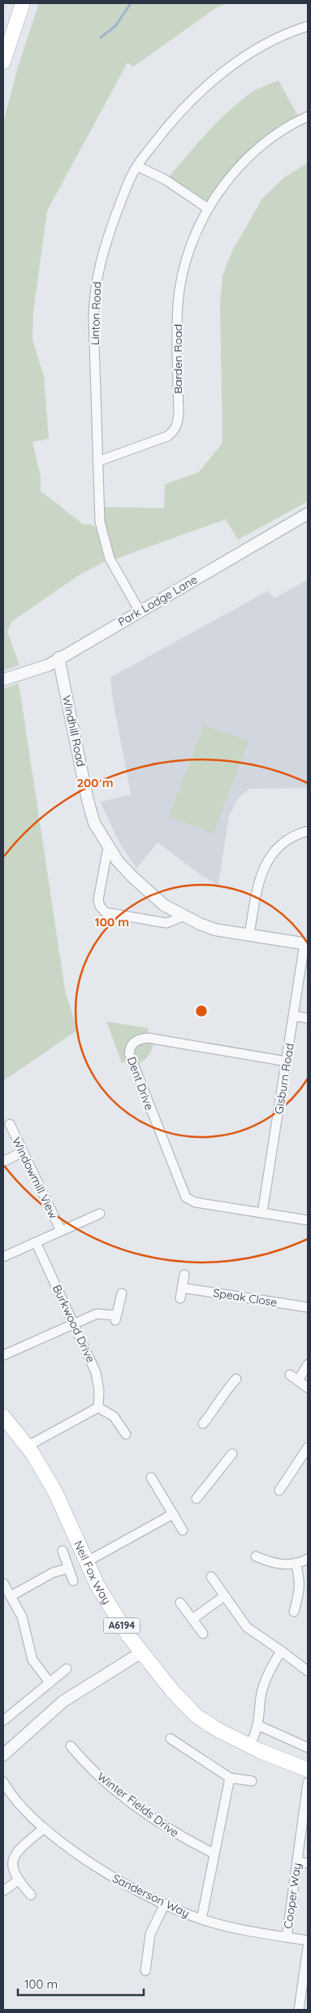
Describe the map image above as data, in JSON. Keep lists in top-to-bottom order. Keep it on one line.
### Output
{"streets":{"main road":["Neil Fox Way","A6194"],"street":["Linton Road","Barden Road","Park Lodge Lane","Windhill Road","Gisburn Road","Dent Drive","Windowmill View","Speak Close","Burkwood Drive","Winter Fields Drive","Sanderson Way","Cooper Way"]},"crossings":[["Linton Road","Barden Road"],["Linton Road","Park Lodge Lane"],["Park Lodge Lane","Windhill Road"],["Windhill Road","Gisburn Road"],["Gisburn Road","Dent Drive"],["Sanderson Way","Cooper Way"]],"scale_bar":"100 m","rings":["200 m","100 m"]}
